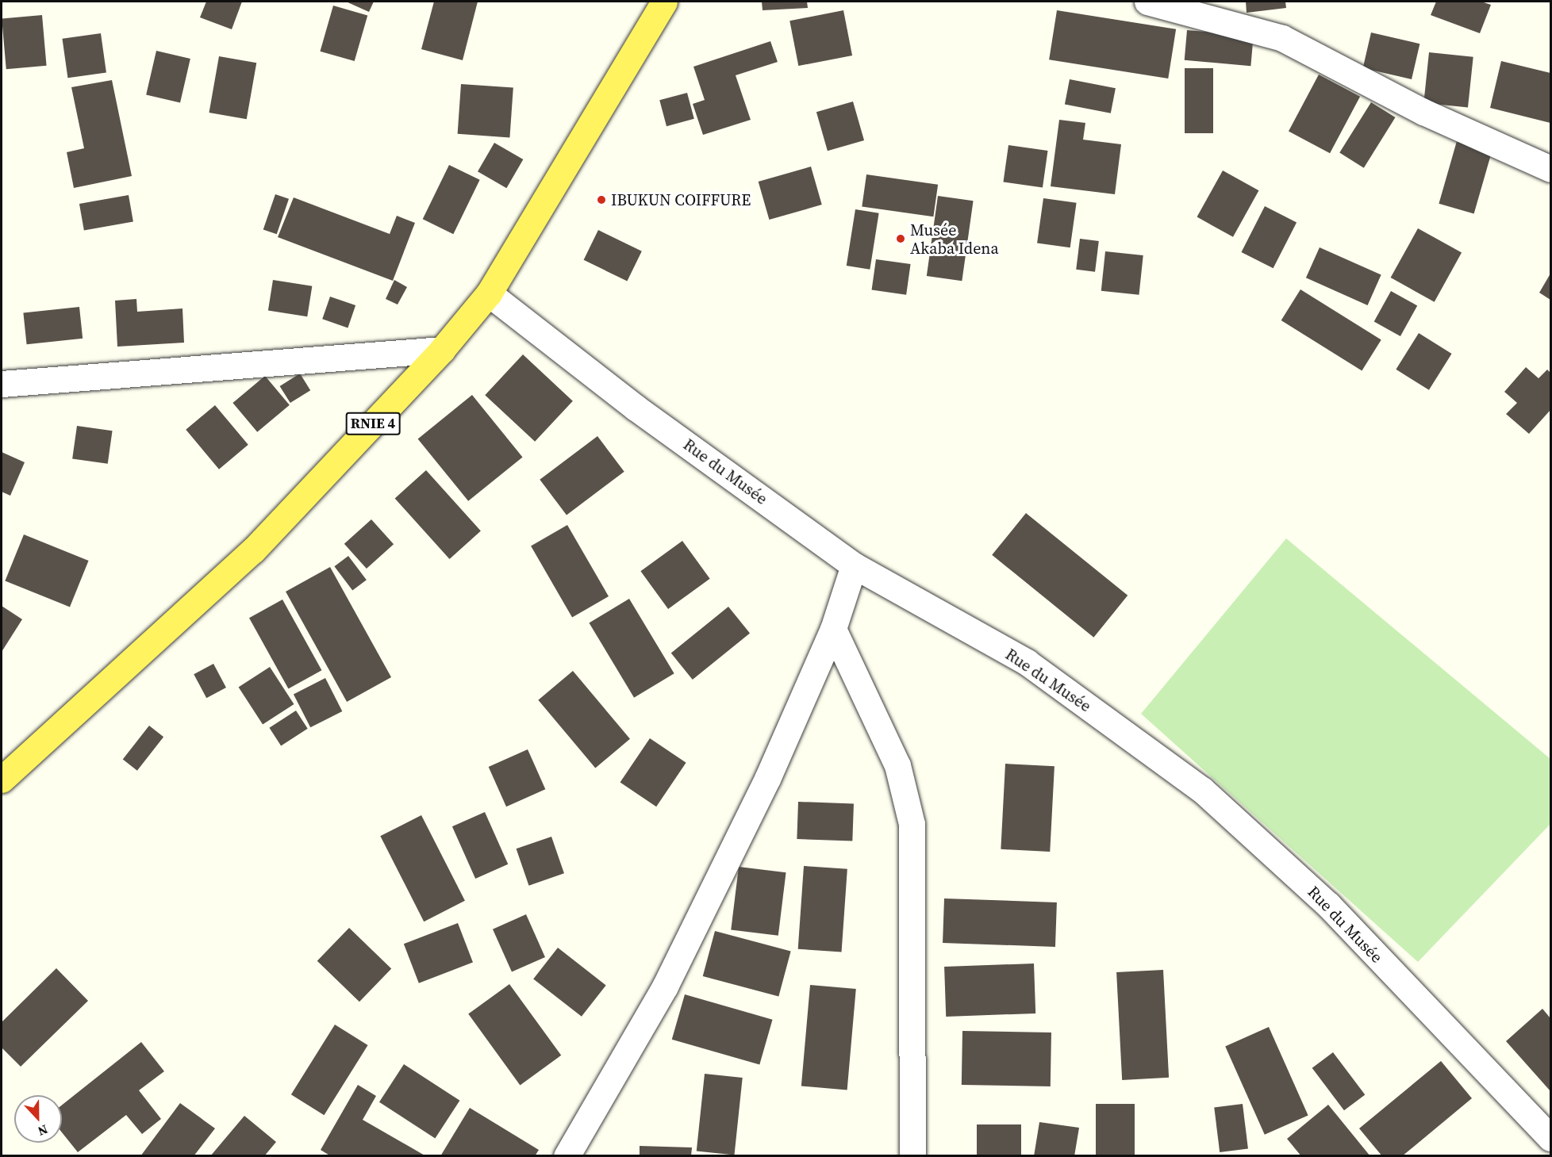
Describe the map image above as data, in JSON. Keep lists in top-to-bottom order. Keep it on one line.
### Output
{"streets":{"main road":["RNIE 4"],"street":["Rue du Musée"]},"crossings":[["RNIE 4","Rue du Musée"]],"places":["IBUKUN COIFFURE","Musée Akaba Idena"],"north":"bottom"}
